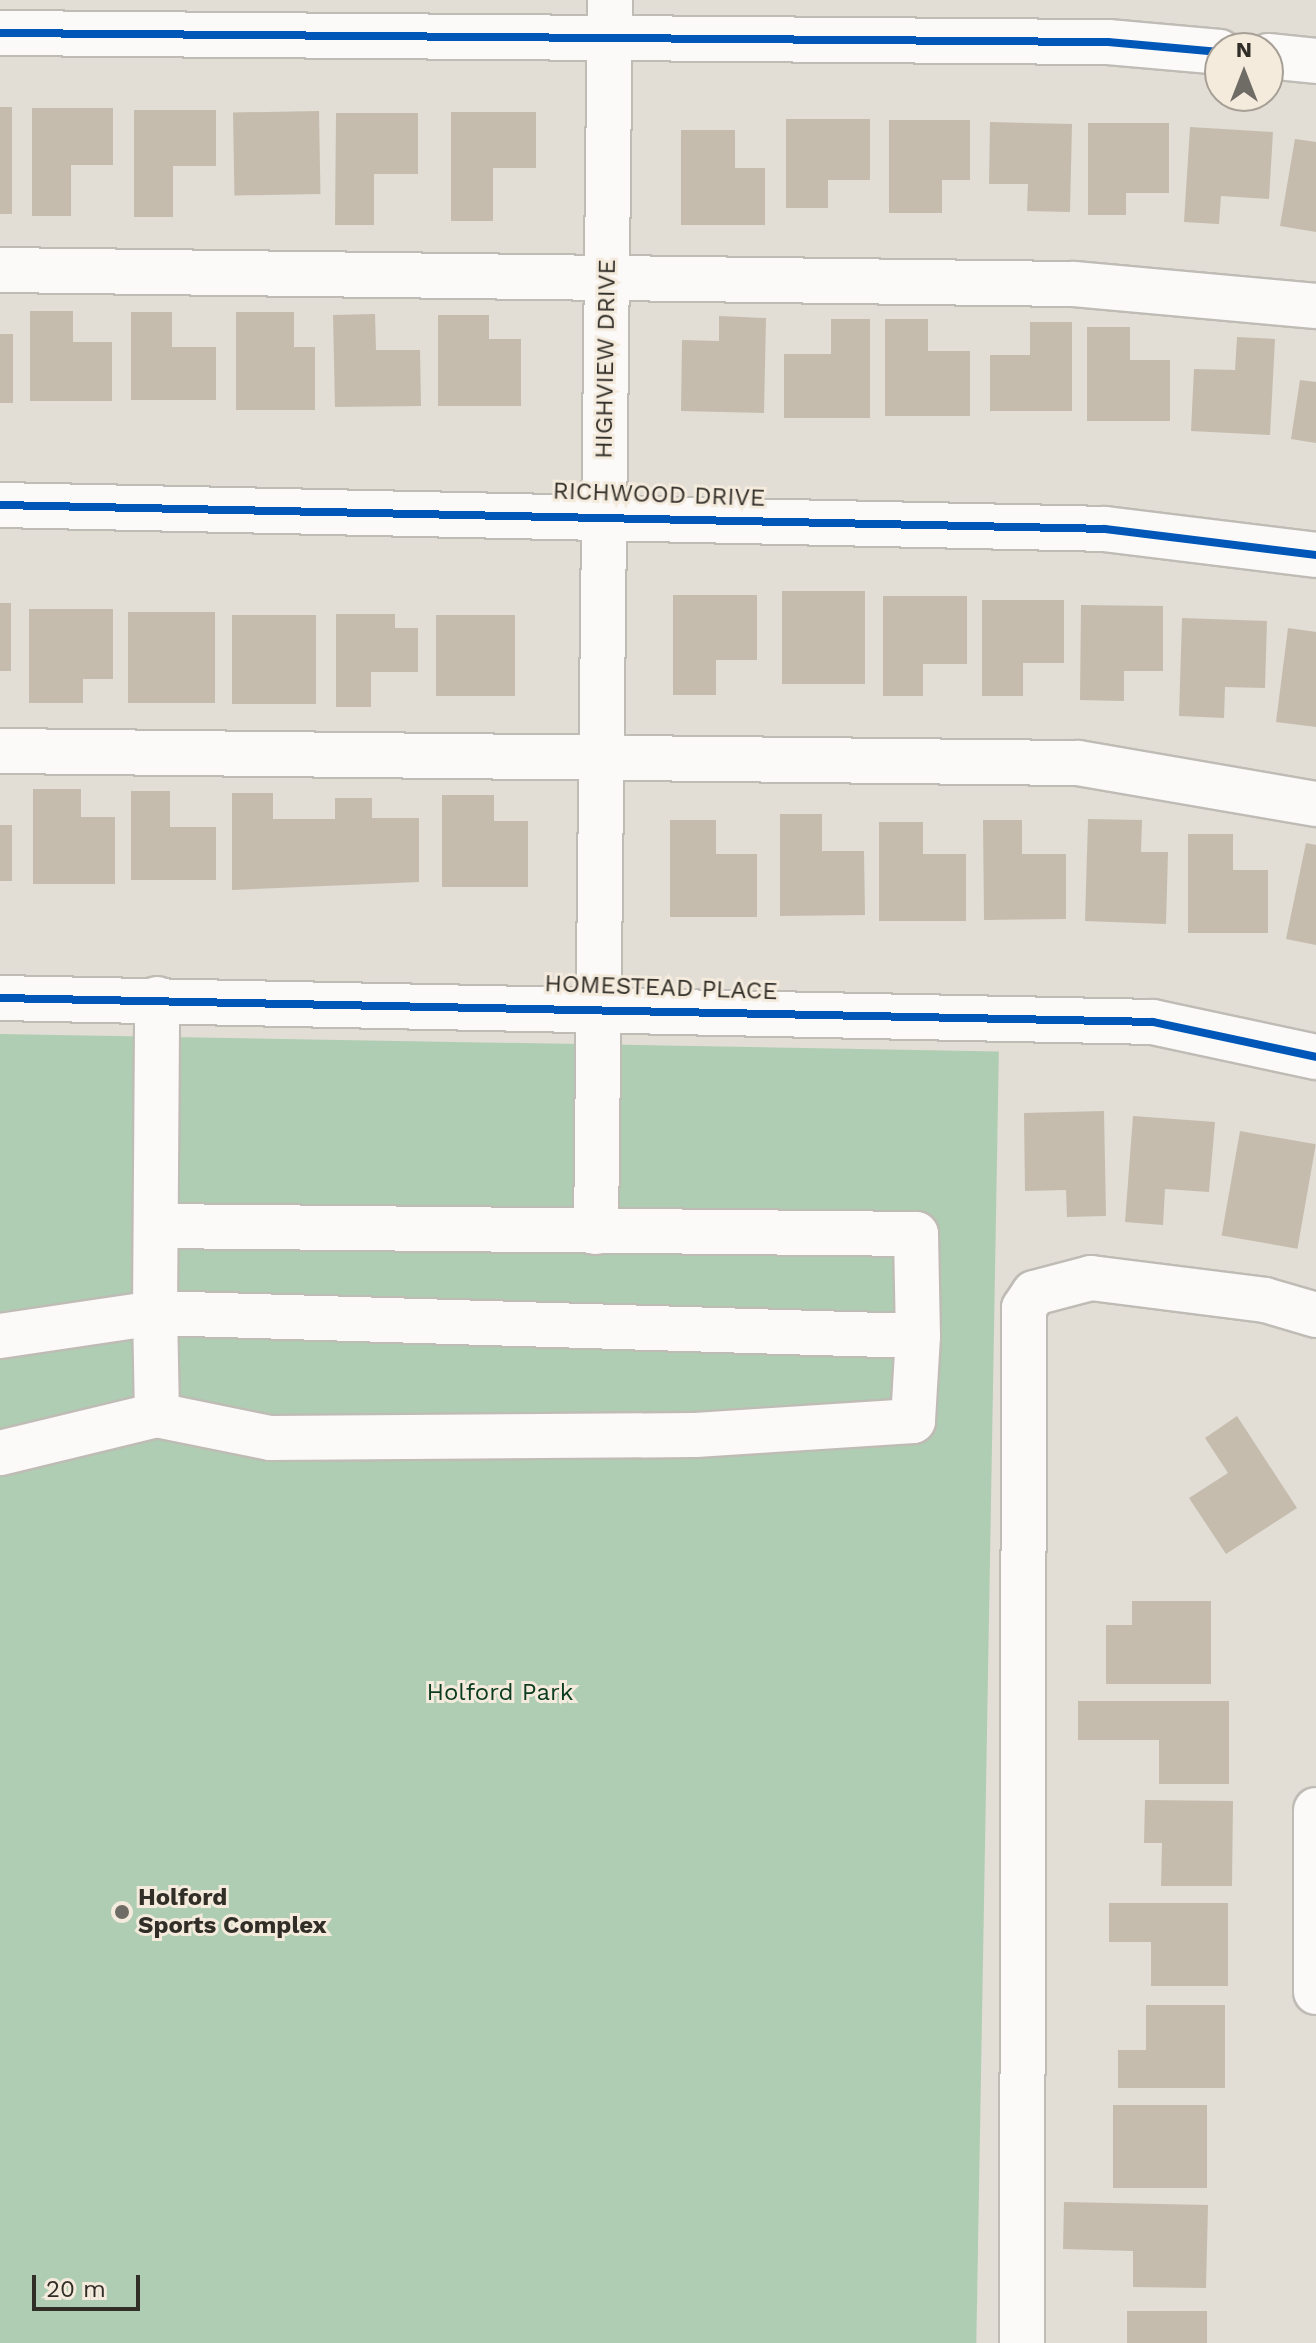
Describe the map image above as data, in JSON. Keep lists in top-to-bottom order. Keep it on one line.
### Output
{"streets":{"street":["HIGHVIEW DRIVE","RICHWOOD DRIVE","HOMESTEAD PLACE"]},"crossings":[["HIGHVIEW DRIVE","RICHWOOD DRIVE"],["HIGHVIEW DRIVE","HOMESTEAD PLACE"]],"parks":["Holford Park"],"places":["Holford Sports Complex"],"scale_bar":"20 m","north":"top"}
